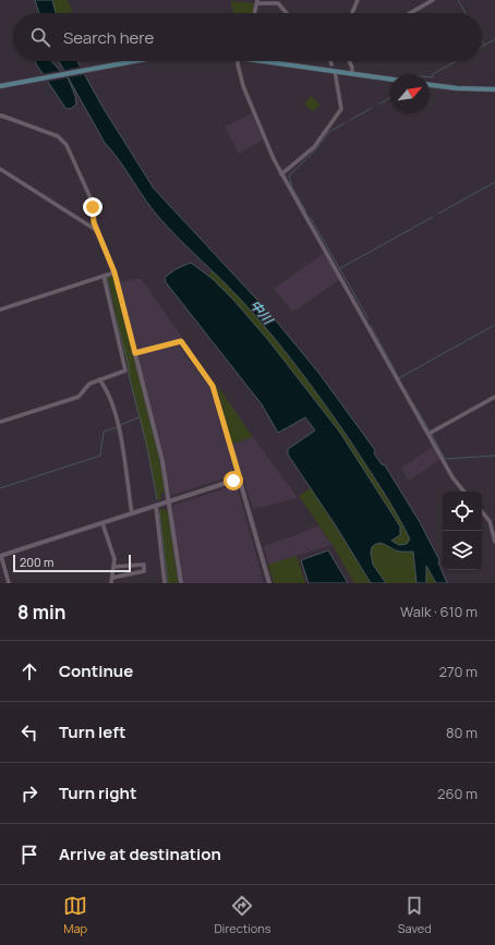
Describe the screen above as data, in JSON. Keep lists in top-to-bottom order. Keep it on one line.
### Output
{"water":["中川"],"scale_bar":"200 m","north":"top right","page":{"search":"Search here","scale":"200 m","heading":["8 min","Walk · 610 m"],"list":[["Continue","270 m"],["Turn left","80 m"],["Turn right","260 m"],"Arrive at destination"],"nav":["Map","Directions","Saved"]}}
